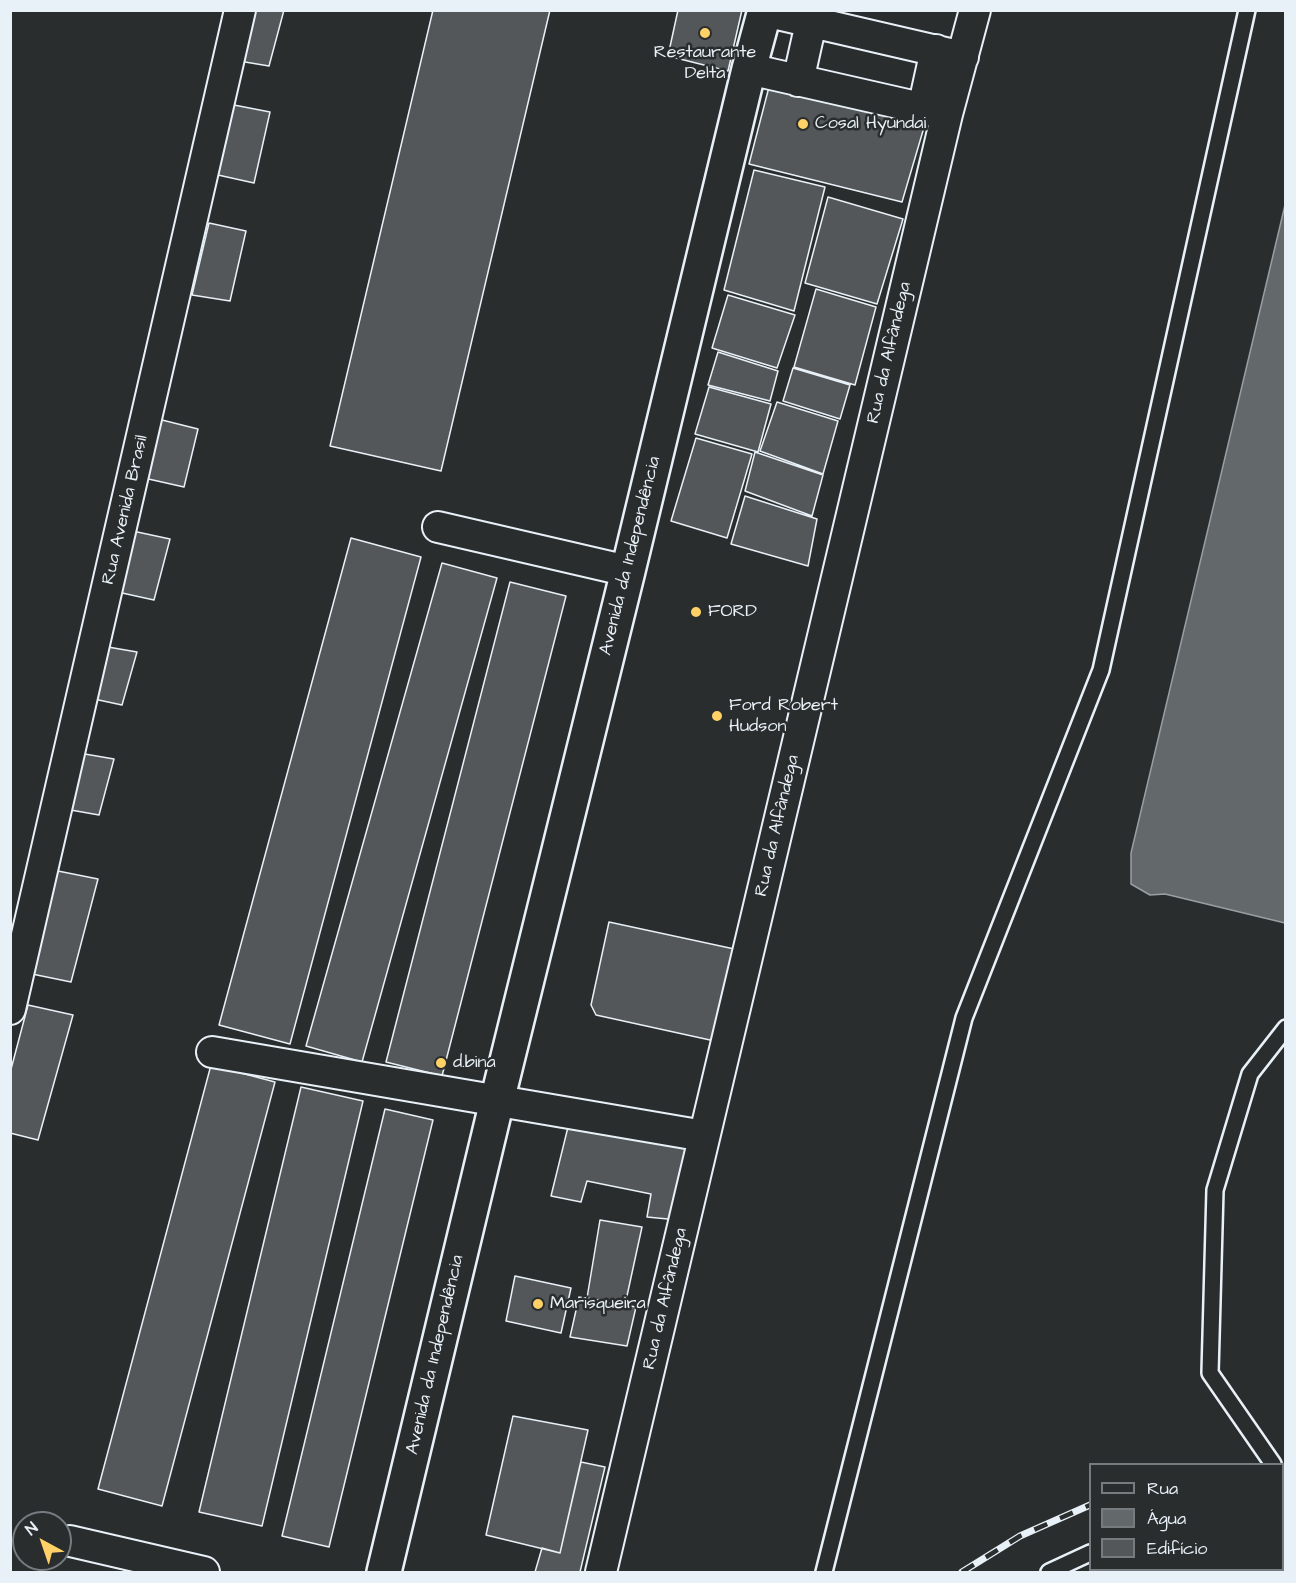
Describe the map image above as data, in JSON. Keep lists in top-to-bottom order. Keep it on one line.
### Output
{"streets":{"street":["Rua da Alfândega","Rua Avenida Brasil","Avenida da Independência"]},"places":["Restaurante Delta","Cosal Hyundai","FORD","Ford Robert Hudson","d.bina","Marisqueira"],"legend":["Rua","Água","Edifício"],"north":"top left"}
